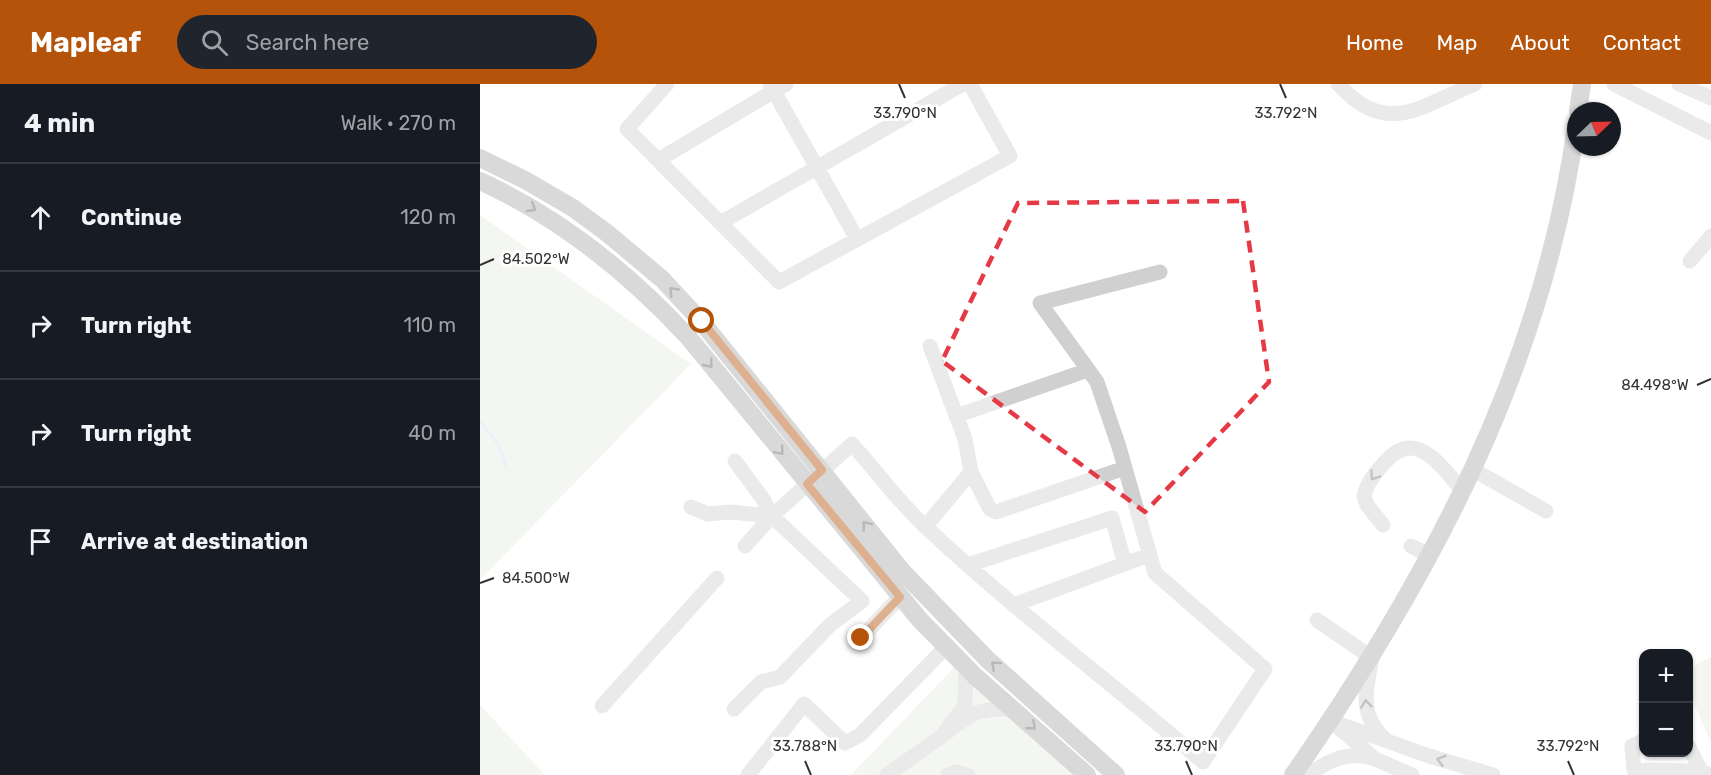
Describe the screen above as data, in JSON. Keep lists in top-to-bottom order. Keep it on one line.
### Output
{"north":"top right","page":{"header":"Mapleaf","search":"Search here","nav":["Home","Map","About","Contact"],"heading":["4 min","Walk · 270 m"],"list":[["Continue","120 m"],["Turn right","110 m"],["Turn right","40 m"],"Arrive at destination"],"map_buttons":["+","−"]},"coordinates":["33.790°N","33.792°N","84.502°W","84.498°W","84.500°W","33.788°N"]}
